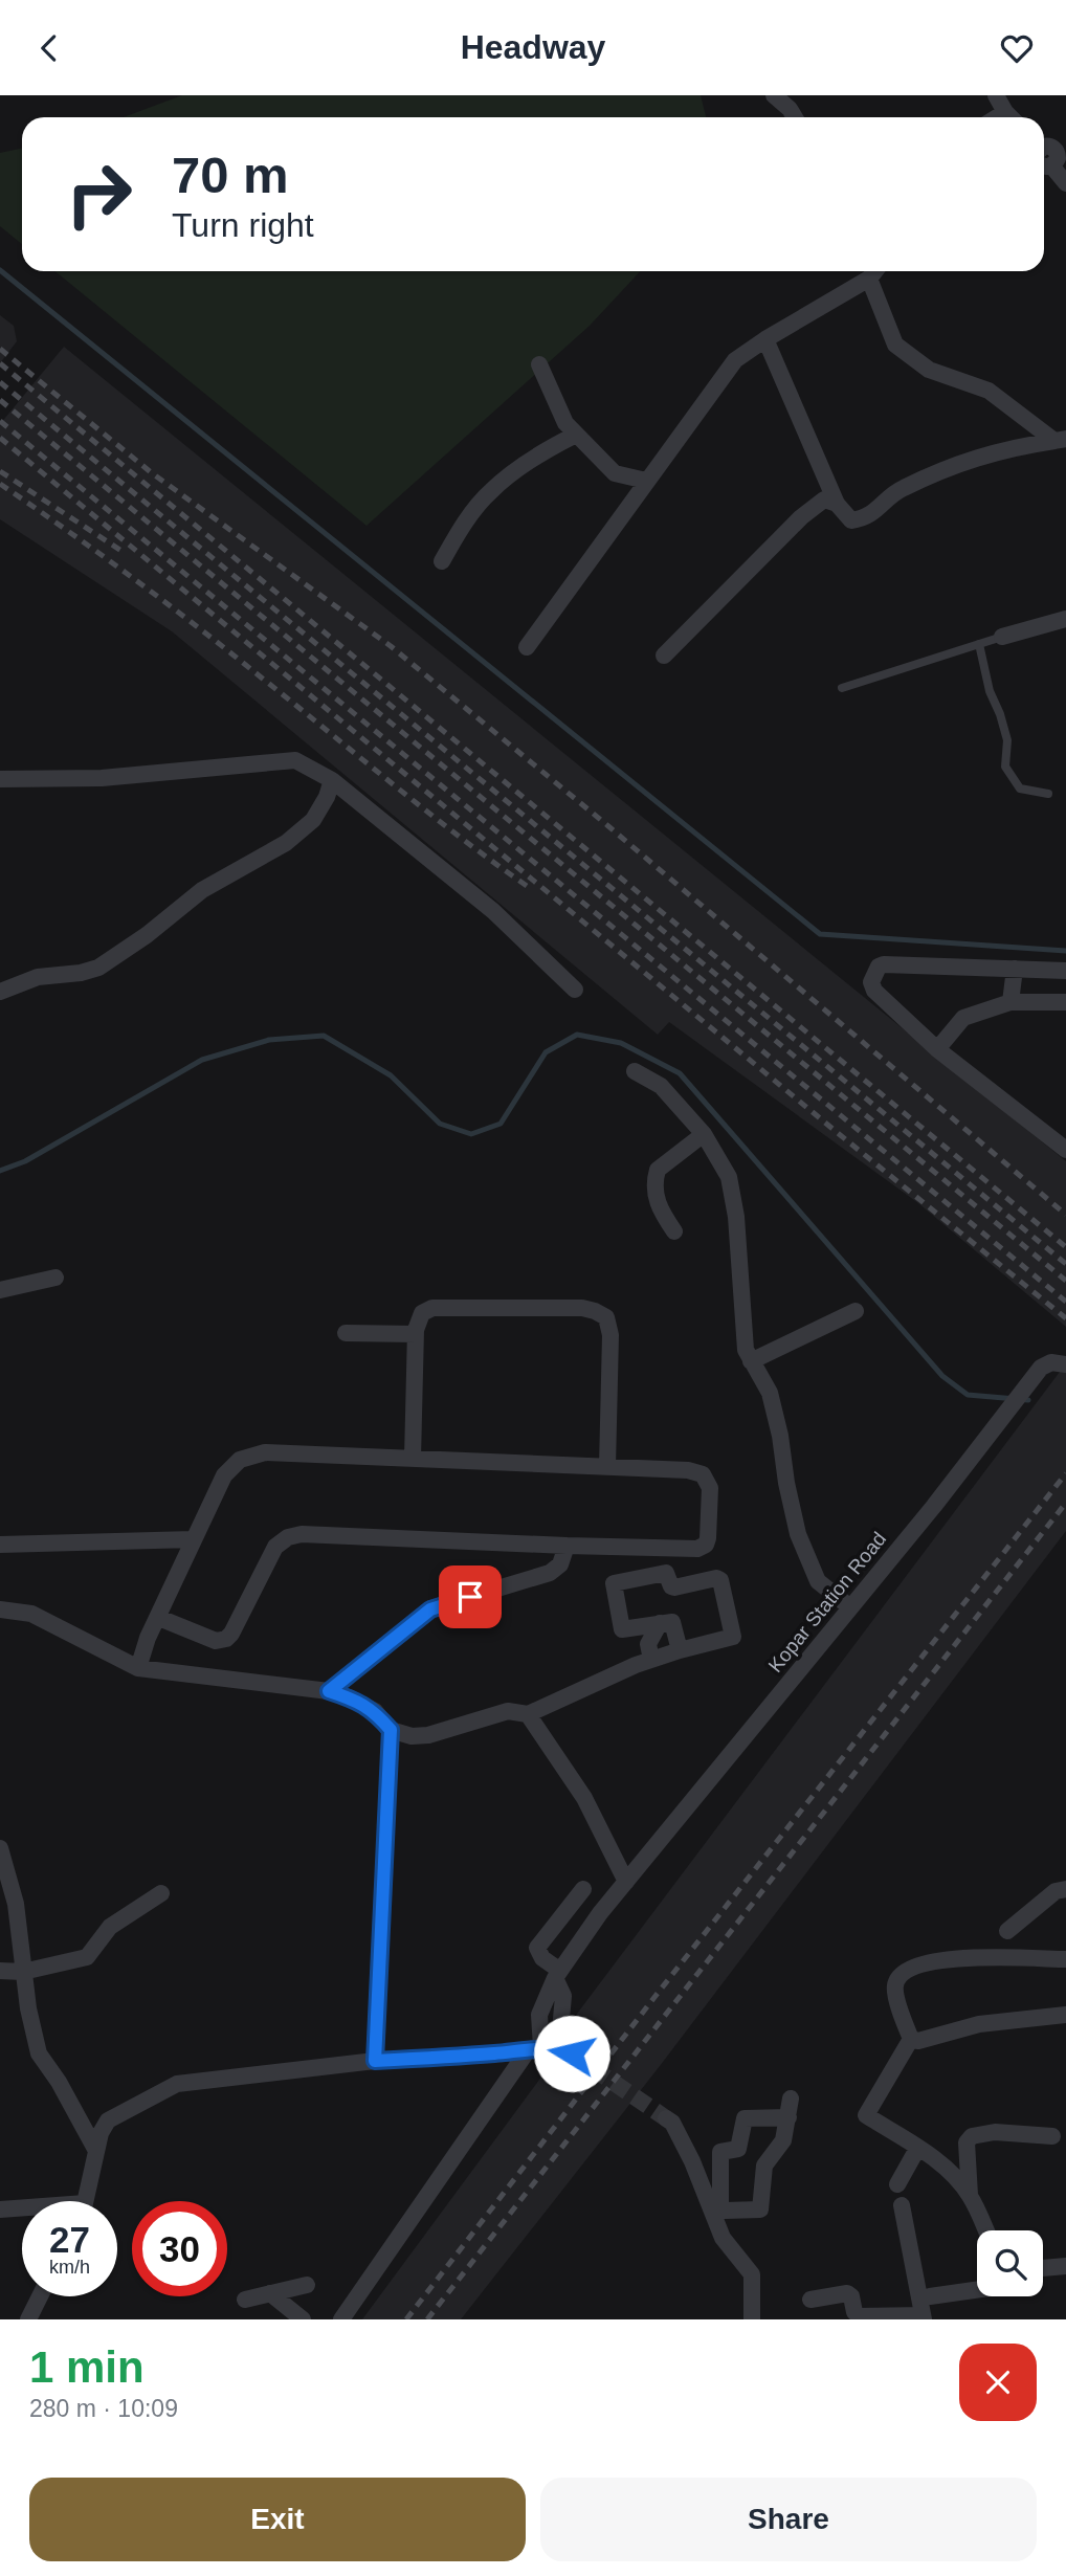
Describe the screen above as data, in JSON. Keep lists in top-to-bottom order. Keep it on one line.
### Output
{"streets":{"street":["Kopar Station Road"]},"page":{"header":"Headway","turn":["70 m","Turn right"],"speed":"27 km/h","limit":"30","heading":["1 min","280 m · 10:09"],"buttons":["Exit","Share"]}}
